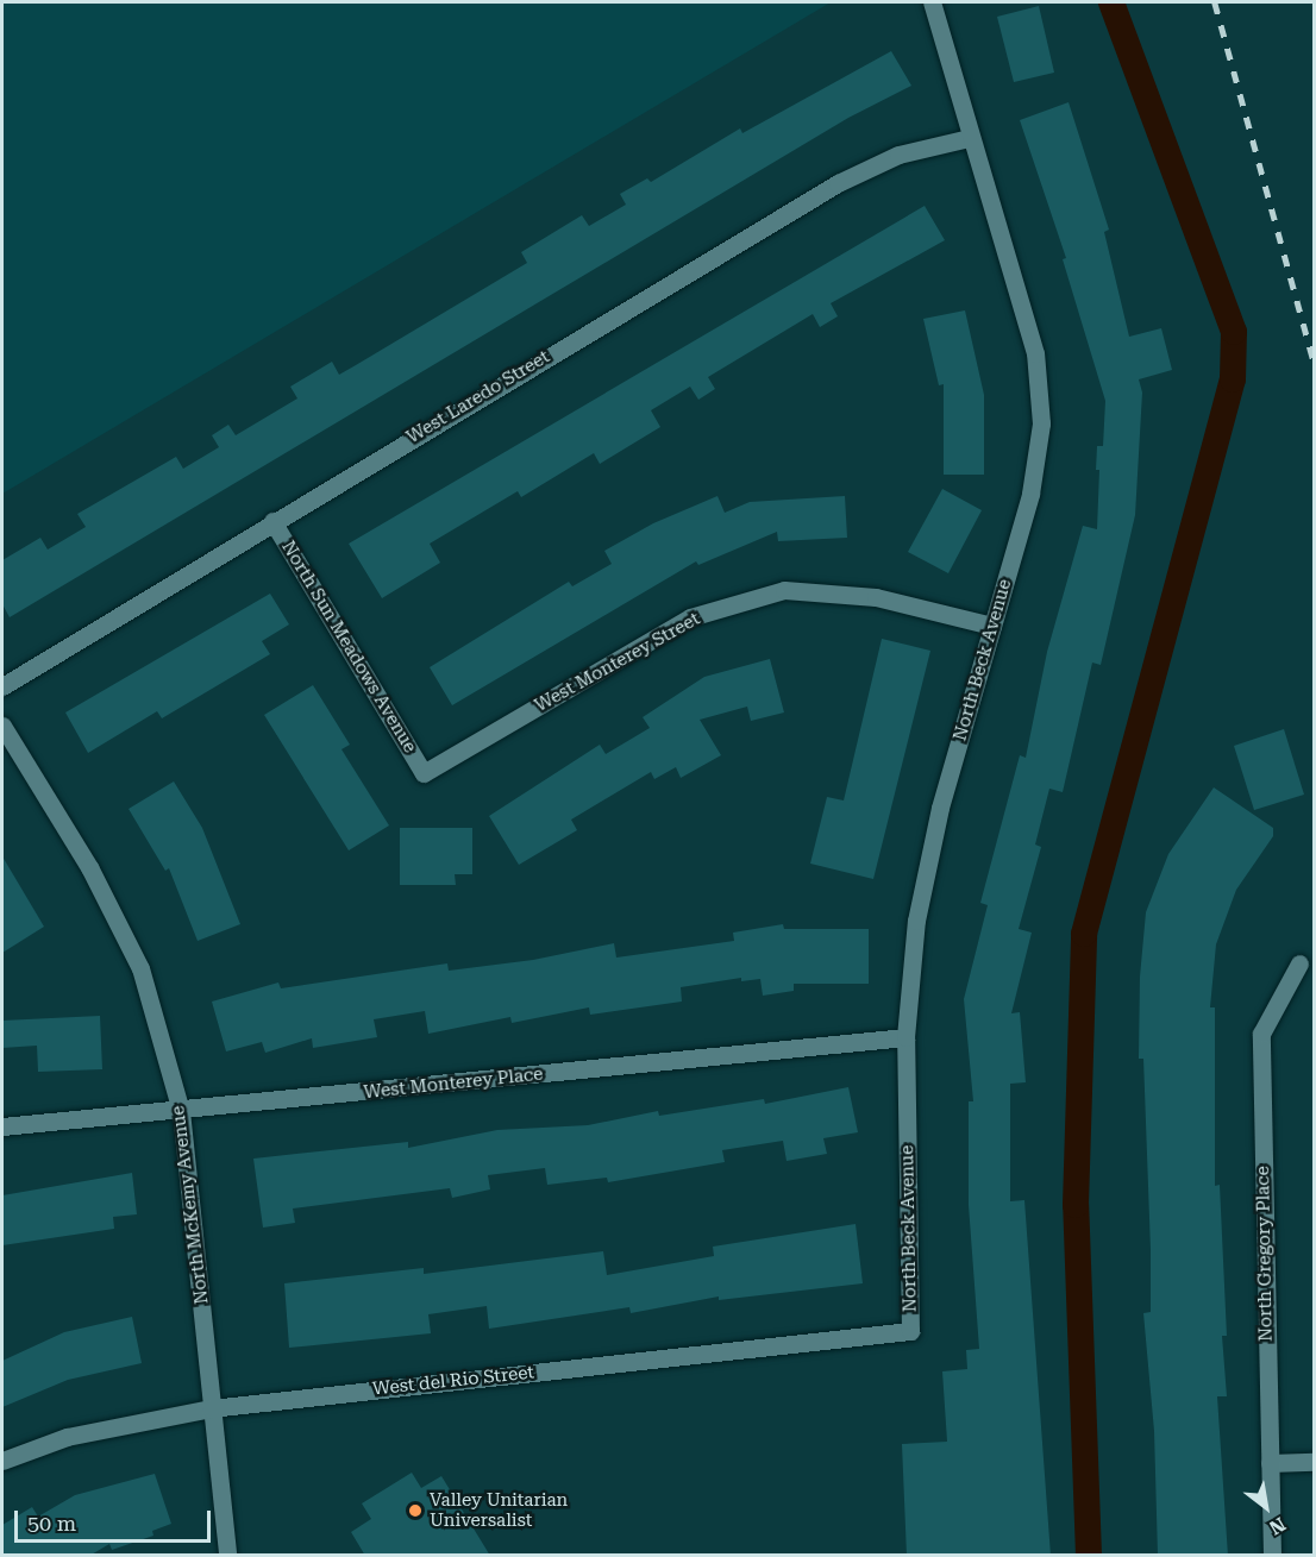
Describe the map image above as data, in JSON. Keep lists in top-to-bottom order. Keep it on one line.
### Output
{"streets":{"street":["West Laredo Street","North Sun Meadows Avenue","North Beck Avenue","West Monterey Street","West Monterey Place","North McKemy Avenue","North Gregory Place","West del Rio Street"]},"crossings":[["West Laredo Street","North Sun Meadows Avenue"],["West Laredo Street","North Beck Avenue"],["North Sun Meadows Avenue","West Monterey Street"],["North Beck Avenue","West Monterey Street"],["North Beck Avenue","West Monterey Place"],["North Beck Avenue","West del Rio Street"],["West Monterey Place","North McKemy Avenue"],["North McKemy Avenue","West del Rio Street"]],"places":["Valley Unitarian Universalist"],"scale_bar":"50 m","north":"bottom right"}
